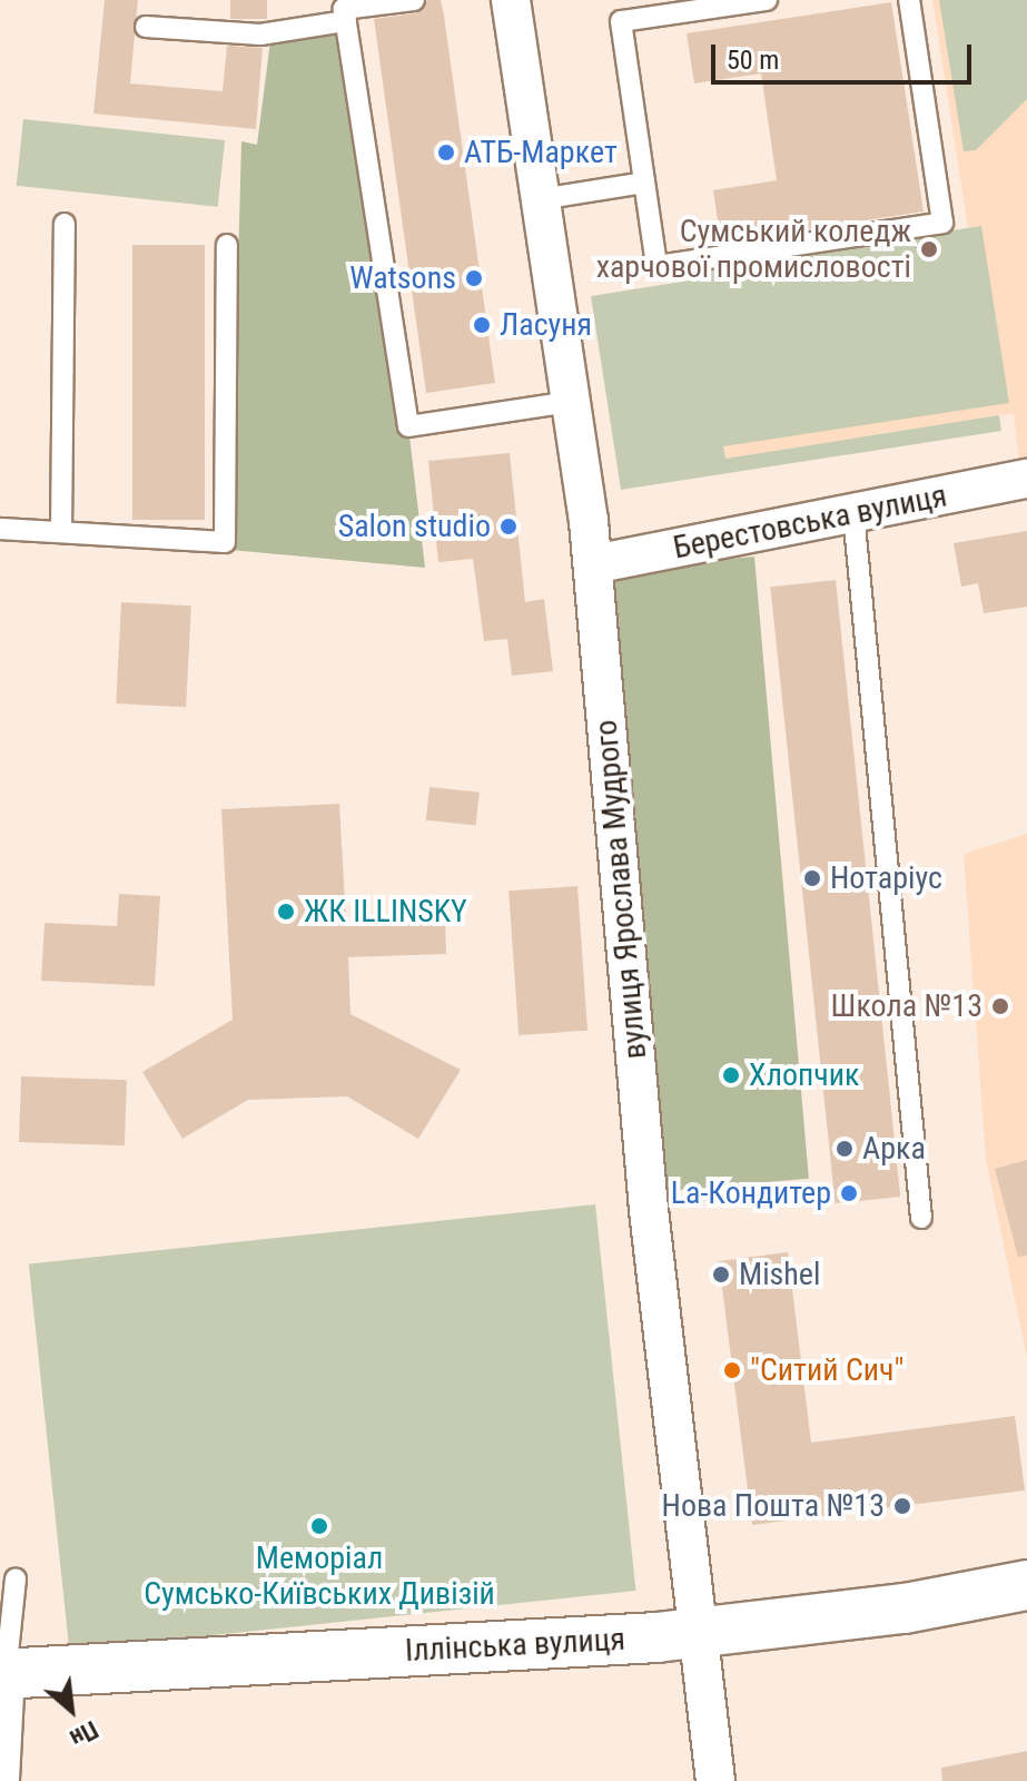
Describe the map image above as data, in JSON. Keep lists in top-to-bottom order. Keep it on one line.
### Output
{"streets":{"main road":["Іллінська вулиця"],"street":["Берестовська вулиця","вулиця Ярослава Мудрого"]},"crossings":[["Берестовська вулиця","вулиця Ярослава Мудрого"],["вулиця Ярослава Мудрого","Іллінська вулиця"]],"places":["АТБ-Маркет","Сумський коледж харчової промисловості","Watsons","Ласуня","Salon studio","Нотаріус","ЖК ILLINSKY","Школа №13","Хлопчик","Арка","La-Кондитер","Mishel","\"Ситий Сич\"","Нова Пошта №13","Меморіал Сумсько-Київських Дивізій"],"scale_bar":"50 m","north":"bottom right"}
